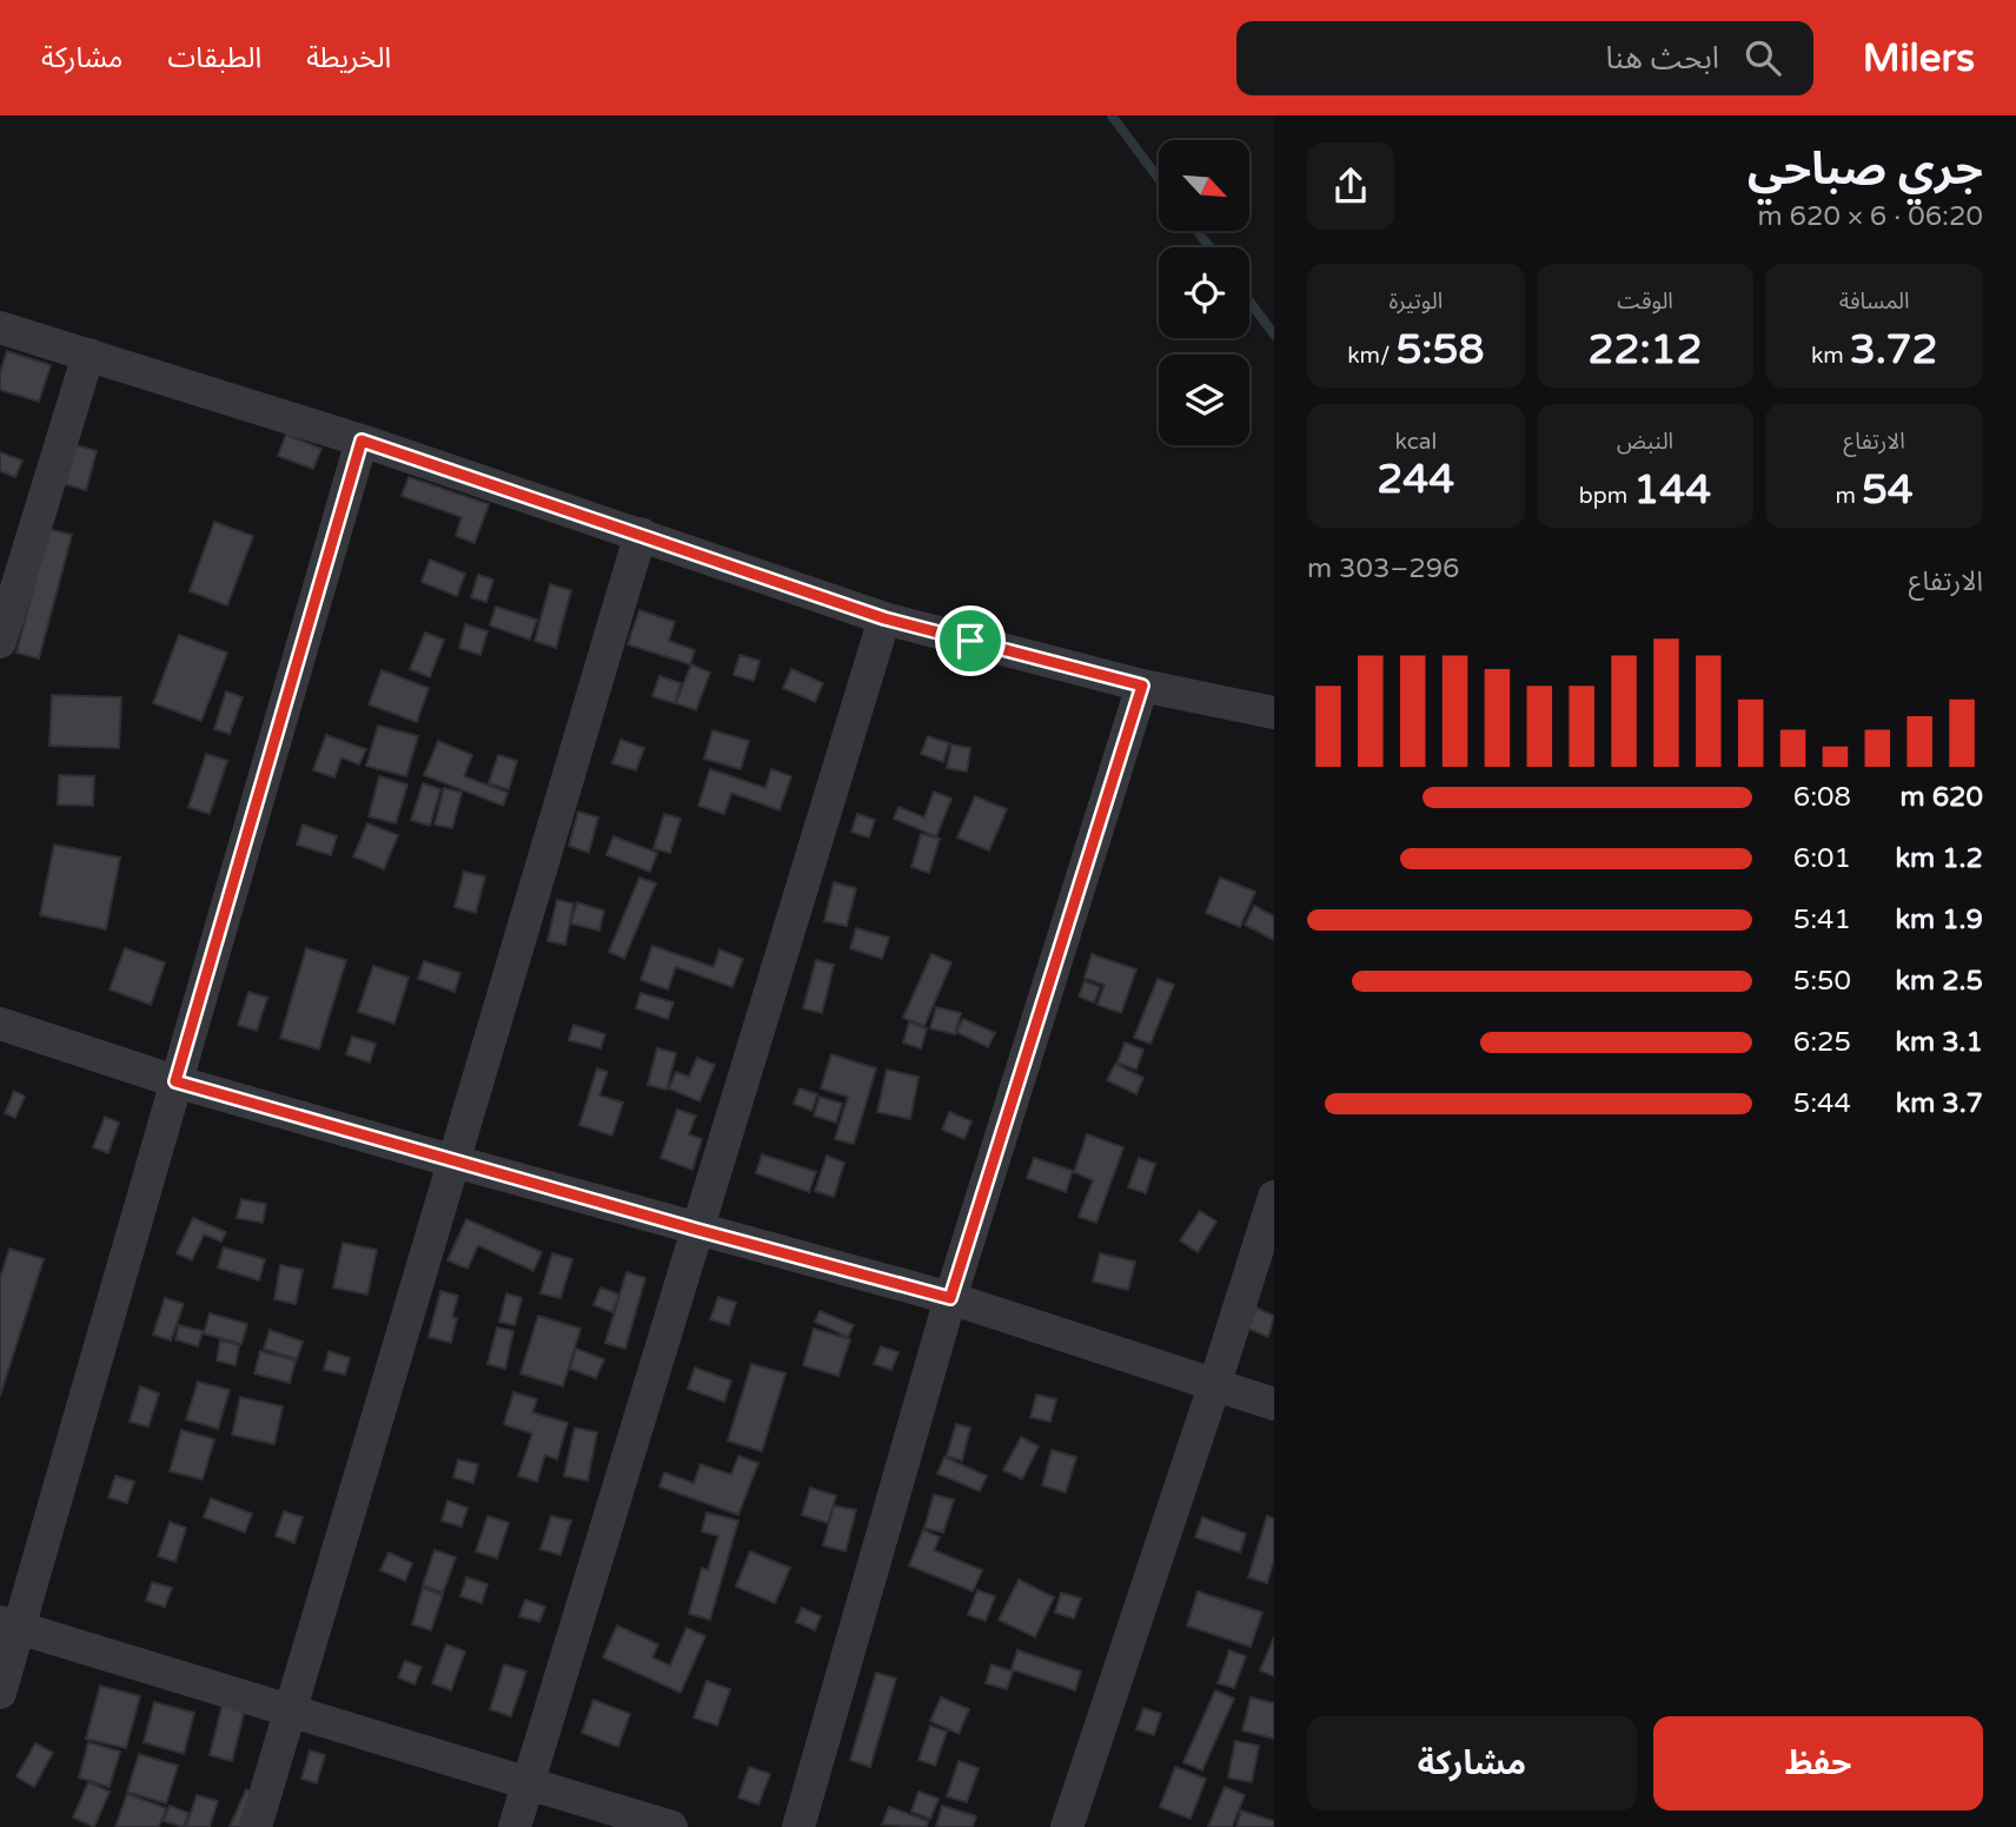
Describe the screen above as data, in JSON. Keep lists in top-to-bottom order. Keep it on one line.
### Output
{"north":"bottom right","page":{"header":"Milers","search":"ابحث هنا","nav":["الخريطة","الطبقات","مشاركة"],"heading":["جري صباحي","06:20 · 6 × 620 m"],"stats":[["المسافة","3.72 km"],["الوقت","22:12"],["الوتيرة","5:58 /km"],["الارتفاع","54 m"],["النبض","144 bpm"],["kcal","244"]],"chart":["الارتفاع","296–303 m"],"list":[{"name":"620 m","note":"6:08"},{"name":"1.2 km","note":"6:01"},{"name":"1.9 km","note":"5:41"},{"name":"2.5 km","note":"5:50"},{"name":"3.1 km","note":"6:25"},{"name":"3.7 km","note":"5:44"}],"buttons":["حفظ","مشاركة"]}}
